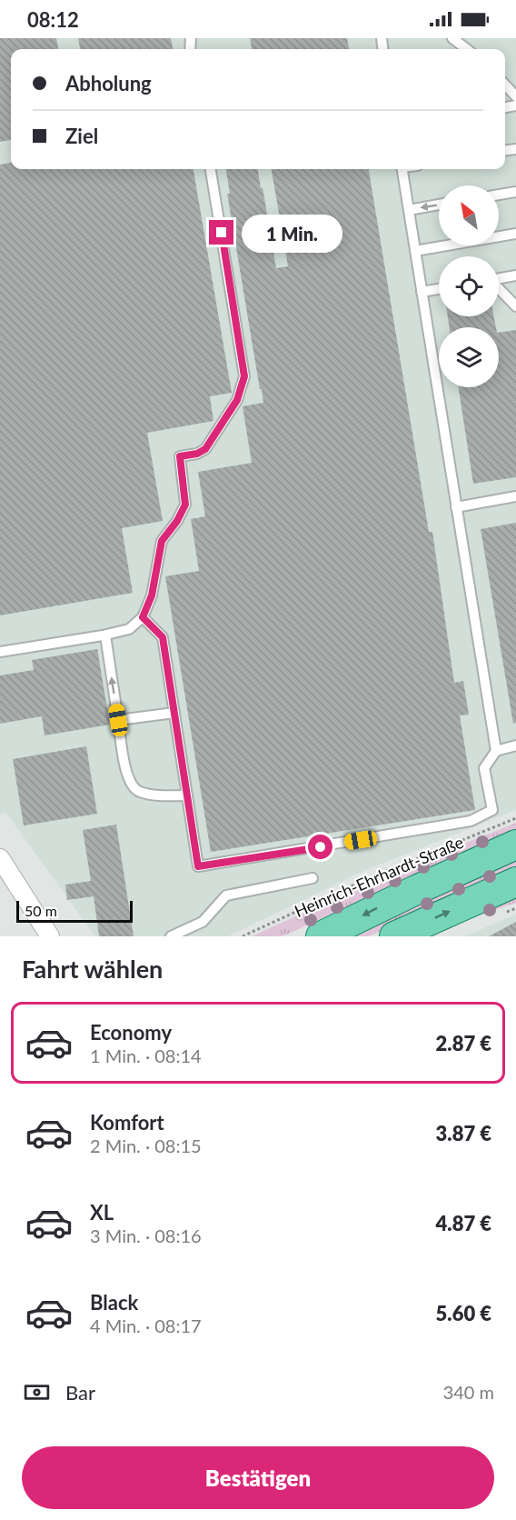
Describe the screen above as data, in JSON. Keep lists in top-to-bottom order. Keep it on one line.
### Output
{"streets":{"main road":["Heinrich-Ehrhardt-Straße"]},"scale_bar":"50 m","north":"top left","page":{"status":"08:12","banner":["Abholung","Ziel"],"bubble":"1 Min.","scale":"50 m","heading":"Fahrt wählen","list":[{"name":"Economy","note":"1 Min. · 08:14","value":"2.87 €"},{"name":"Komfort","note":"2 Min. · 08:15","value":"3.87 €"},{"name":"XL","note":"3 Min. · 08:16","value":"4.87 €"},{"name":"Black","note":"4 Min. · 08:17","value":"5.60 €"}],"pay":["Bar","340 m"],"buttons":"Bestätigen"}}
